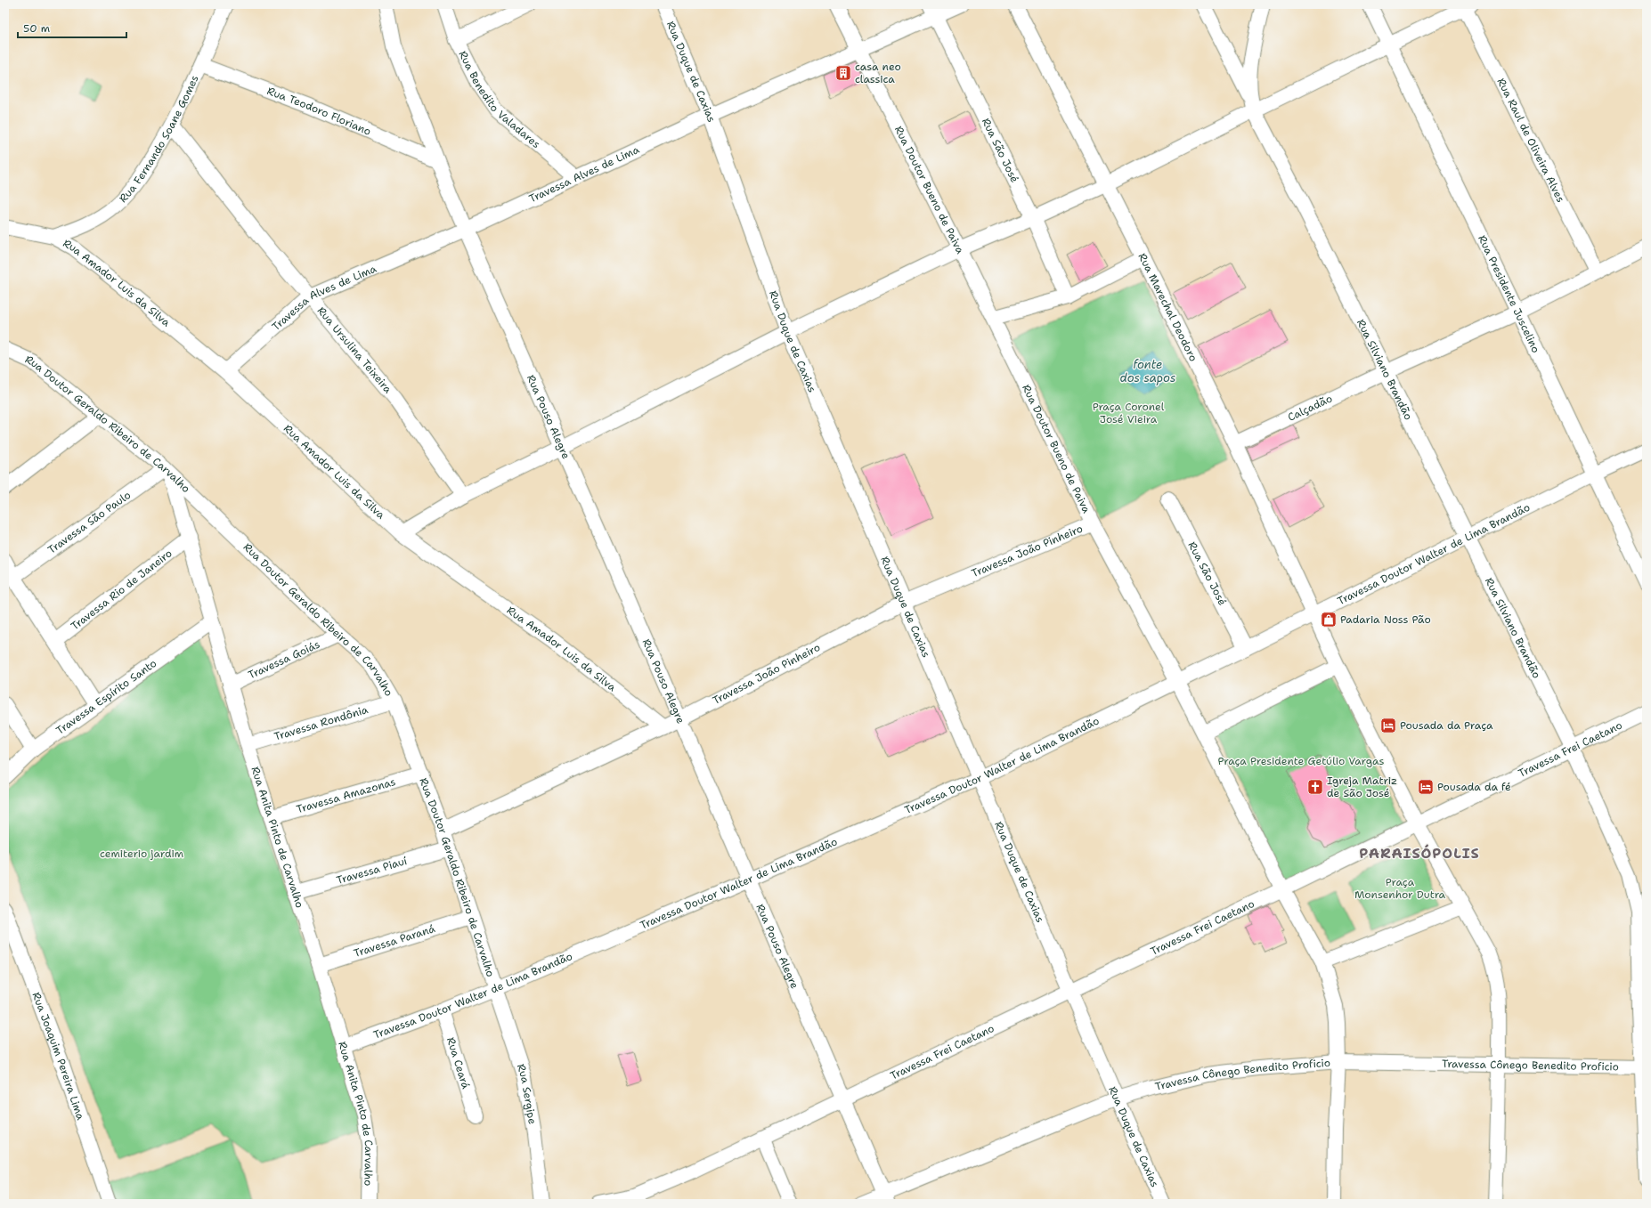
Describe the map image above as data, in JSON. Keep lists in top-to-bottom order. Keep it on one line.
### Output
{"streets":{"street":["Rua Duque de Caxias","Rua Benedito Valadares","Rua Teodoro Floriano","Rua Fernando Soane Gomes","Rua Raul de Oliveira Alves","Rua São José","Travessa Alves de Lima","Rua Doutor Bueno de Paiva","Rua Amador Luis da Silva","Rua Presidente Juscelino","Rua Marechal Deodoro","Rua Ursulina Teixeira","Rua Silviano Brandão","Calçadão","Rua Pouso Alegre","Rua Doutor Geraldo Ribeiro de Carvalho","Travessa São Paulo","Travessa João Pinheiro","Travessa Doutor Walter de Lima Brandão","Travessa Rio de Janeiro","Travessa Goiás","Travessa Espírito Santo","Travessa Rondônia","Travessa Frei Caetano","Travessa Amazonas","Rua Anita Pinto de Carvalho","Travessa Piauí","Travessa Paraná","Rua Joaquim Pereira Lima","Rua Ceará","Travessa Cônego Benedito Proficio","Rua Sergipe"]},"crossings":[["Rua Duque de Caxias","Travessa Alves de Lima"],["Rua Duque de Caxias","Travessa João Pinheiro"],["Rua Duque de Caxias","Travessa Doutor Walter de Lima Brandão"],["Rua Duque de Caxias","Travessa Frei Caetano"],["Rua Duque de Caxias","Travessa Cônego Benedito Proficio"],["Rua Benedito Valadares","Travessa Alves de Lima"],["Rua Teodoro Floriano","Rua Fernando Soane Gomes"],["Rua Teodoro Floriano","Rua Pouso Alegre"],["Rua Fernando Soane Gomes","Rua Amador Luis da Silva"],["Rua Fernando Soane Gomes","Rua Ursulina Teixeira"],["Rua Raul de Oliveira Alves","Calçadão"],["Rua São José","Travessa Alves de Lima"],["Rua São José","Travessa Doutor Walter de Lima Brandão"],["Travessa Alves de Lima","Rua Doutor Bueno de Paiva"],["Travessa Alves de Lima","Rua Amador Luis da Silva"],["Travessa Alves de Lima","Rua Ursulina Teixeira"],["Travessa Alves de Lima","Rua Pouso Alegre"],["Rua Doutor Bueno de Paiva","Travessa João Pinheiro"],["Rua Doutor Bueno de Paiva","Travessa Doutor Walter de Lima Brandão"],["Rua Doutor Bueno de Paiva","Travessa Frei Caetano"],["Rua Amador Luis da Silva","Travessa João Pinheiro"],["Rua Presidente Juscelino","Calçadão"],["Rua Presidente Juscelino","Travessa Doutor Walter de Lima Brandão"],["Rua Marechal Deodoro","Calçadão"],["Rua Marechal Deodoro","Travessa Doutor Walter de Lima Brandão"],["Rua Silviano Brandão","Calçadão"],["Rua Silviano Brandão","Travessa Doutor Walter de Lima Brandão"],["Rua Silviano Brandão","Travessa Frei Caetano"],["Rua Silviano Brandão","Travessa Cônego Benedito Proficio"],["Rua Pouso Alegre","Travessa João Pinheiro"],["Rua Pouso Alegre","Travessa Doutor Walter de Lima Brandão"],["Rua Pouso Alegre","Travessa Frei Caetano"],["Rua Pouso Alegre","Travessa Cônego Benedito Proficio"],["Rua Doutor Geraldo Ribeiro de Carvalho","Travessa São Paulo"],["Rua Doutor Geraldo Ribeiro de Carvalho","Travessa João Pinheiro"],["Rua Doutor Geraldo Ribeiro de Carvalho","Travessa Doutor Walter de Lima Brandão"],["Rua Doutor Geraldo Ribeiro de Carvalho","Travessa Goiás"],["Rua Doutor Geraldo Ribeiro de Carvalho","Travessa Rondônia"],["Rua Doutor Geraldo Ribeiro de Carvalho","Travessa Amazonas"],["Rua Doutor Geraldo Ribeiro de Carvalho","Rua Anita Pinto de Carvalho"],["Rua Doutor Geraldo Ribeiro de Carvalho","Travessa Piauí"],["Rua Doutor Geraldo Ribeiro de Carvalho","Travessa Paraná"],["Rua Doutor Geraldo Ribeiro de Carvalho","Rua Sergipe"],["Travessa São Paulo","Rua Anita Pinto de Carvalho"],["Travessa Doutor Walter de Lima Brandão","Rua Anita Pinto de Carvalho"],["Travessa Doutor Walter de Lima Brandão","Rua Ceará"],["Travessa Doutor Walter de Lima Brandão","Rua Sergipe"],["Travessa Rio de Janeiro","Rua Anita Pinto de Carvalho"],["Travessa Goiás","Rua Anita Pinto de Carvalho"],["Travessa Espírito Santo","Rua Anita Pinto de Carvalho"],["Travessa Rondônia","Rua Anita Pinto de Carvalho"],["Travessa Amazonas","Rua Anita Pinto de Carvalho"],["Rua Anita Pinto de Carvalho","Travessa Piauí"],["Rua Anita Pinto de Carvalho","Travessa Paraná"]],"districts":["PARAISÓPOLIS"],"water":["fonte dos sapos"],"parks":["Praça Coronel José Vieira","Praça Presidente Getúlio Vargas","cemiterio jardim","Praça Monsenhor Dutra"],"places":{"building":["casa neo classica"],"shop":["Padaria Noss Pão"],"hotel":["Pousada da Praça","Pousada da fé"],"church":["Igreja Matriz de São José"]},"scale_bar":"50 m"}
